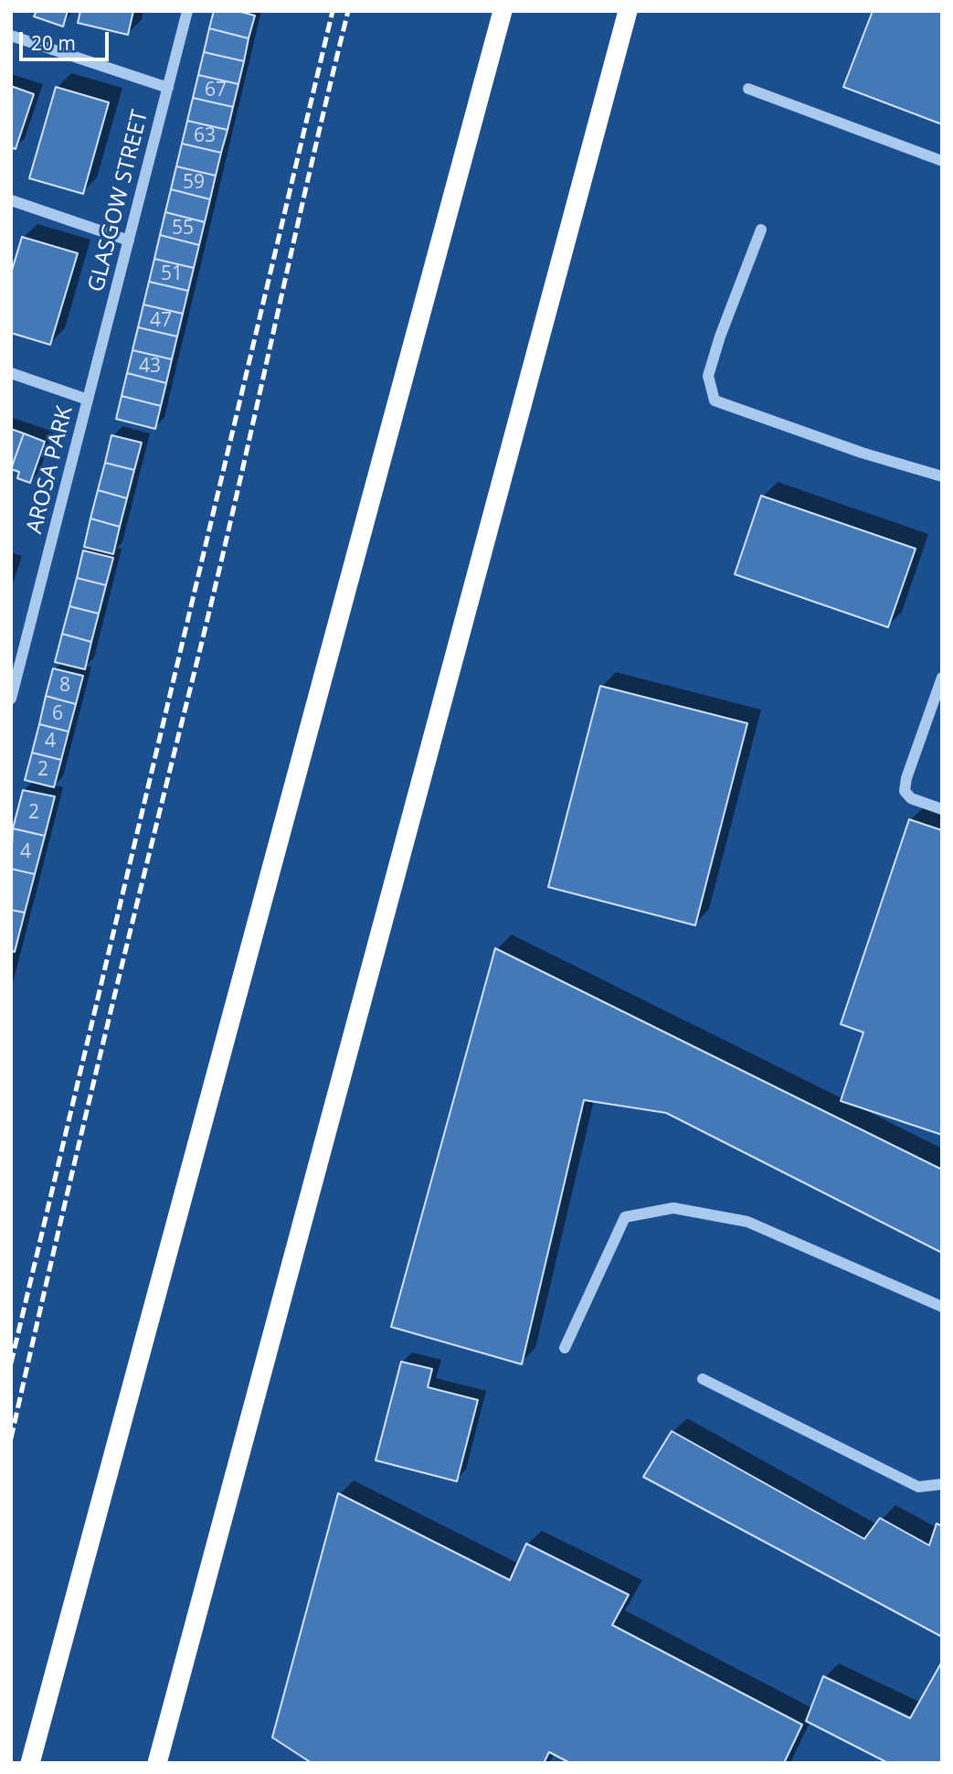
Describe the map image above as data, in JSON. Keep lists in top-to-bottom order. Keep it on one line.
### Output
{"streets":{"street":["GLASGOW STREET","AROSA PARK"]},"crossings":[["GLASGOW STREET","AROSA PARK"]],"house_numbers":["67","63","59","55","51","47","43","8","6","4","2","2","4"],"scale_bar":"20 m"}
